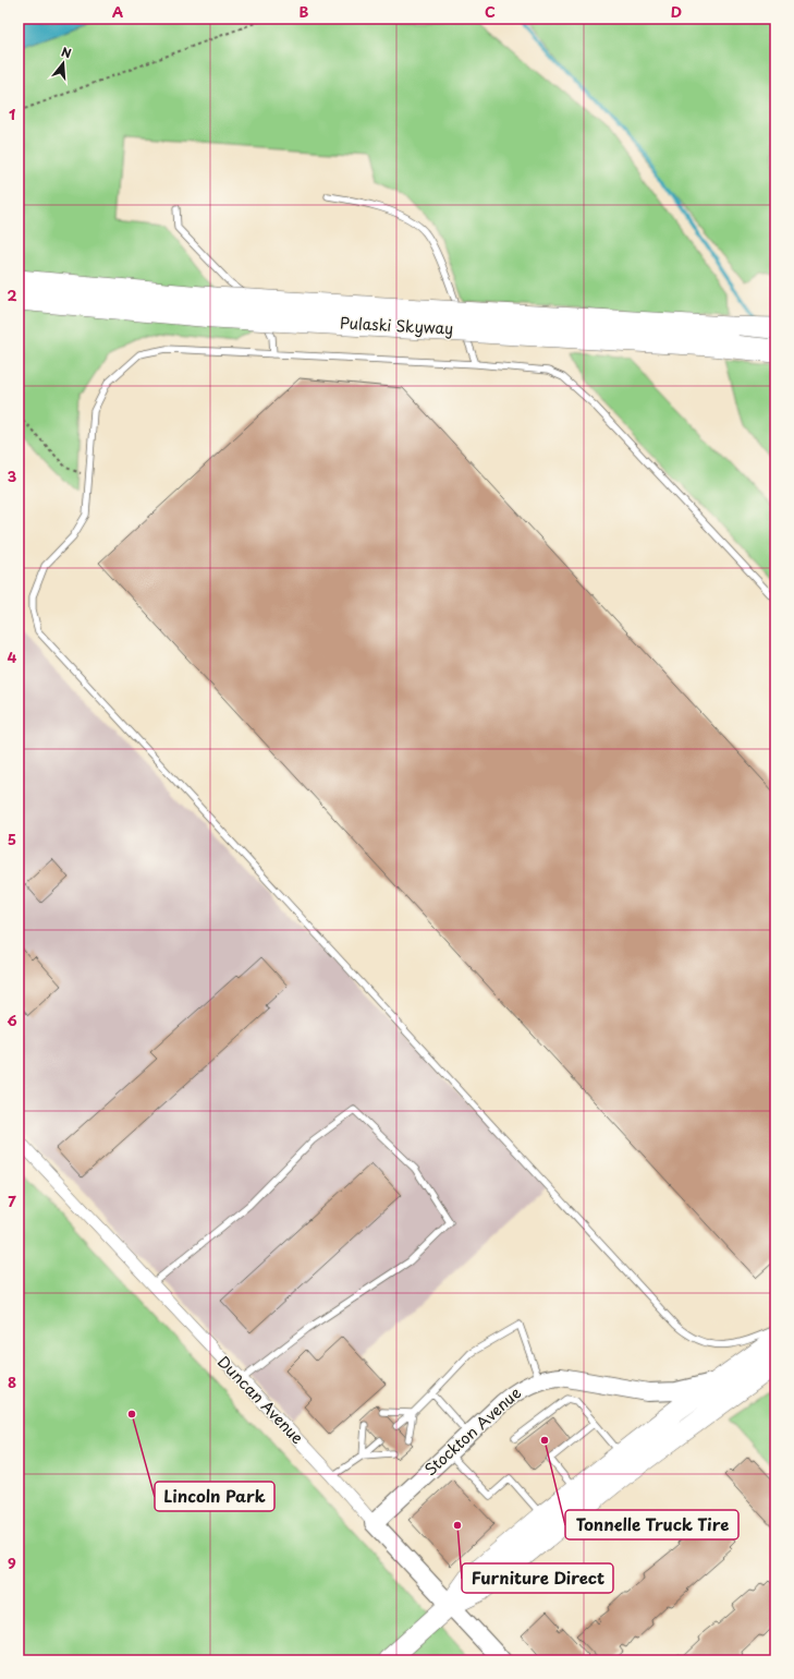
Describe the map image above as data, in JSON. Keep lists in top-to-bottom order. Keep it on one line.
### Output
{"streets":{"highway":["Pulaski Skyway"],"main road":["Duncan Avenue","Stockton Avenue"]},"crossings":[["Duncan Avenue","Stockton Avenue"]],"places":["Lincoln Park","Tonnelle Truck Tire","Furniture Direct"],"north":"top","grid":{"columns":["A","B","C","D"],"rows":["1","2","3","4","5","6","7","8","9"]}}
